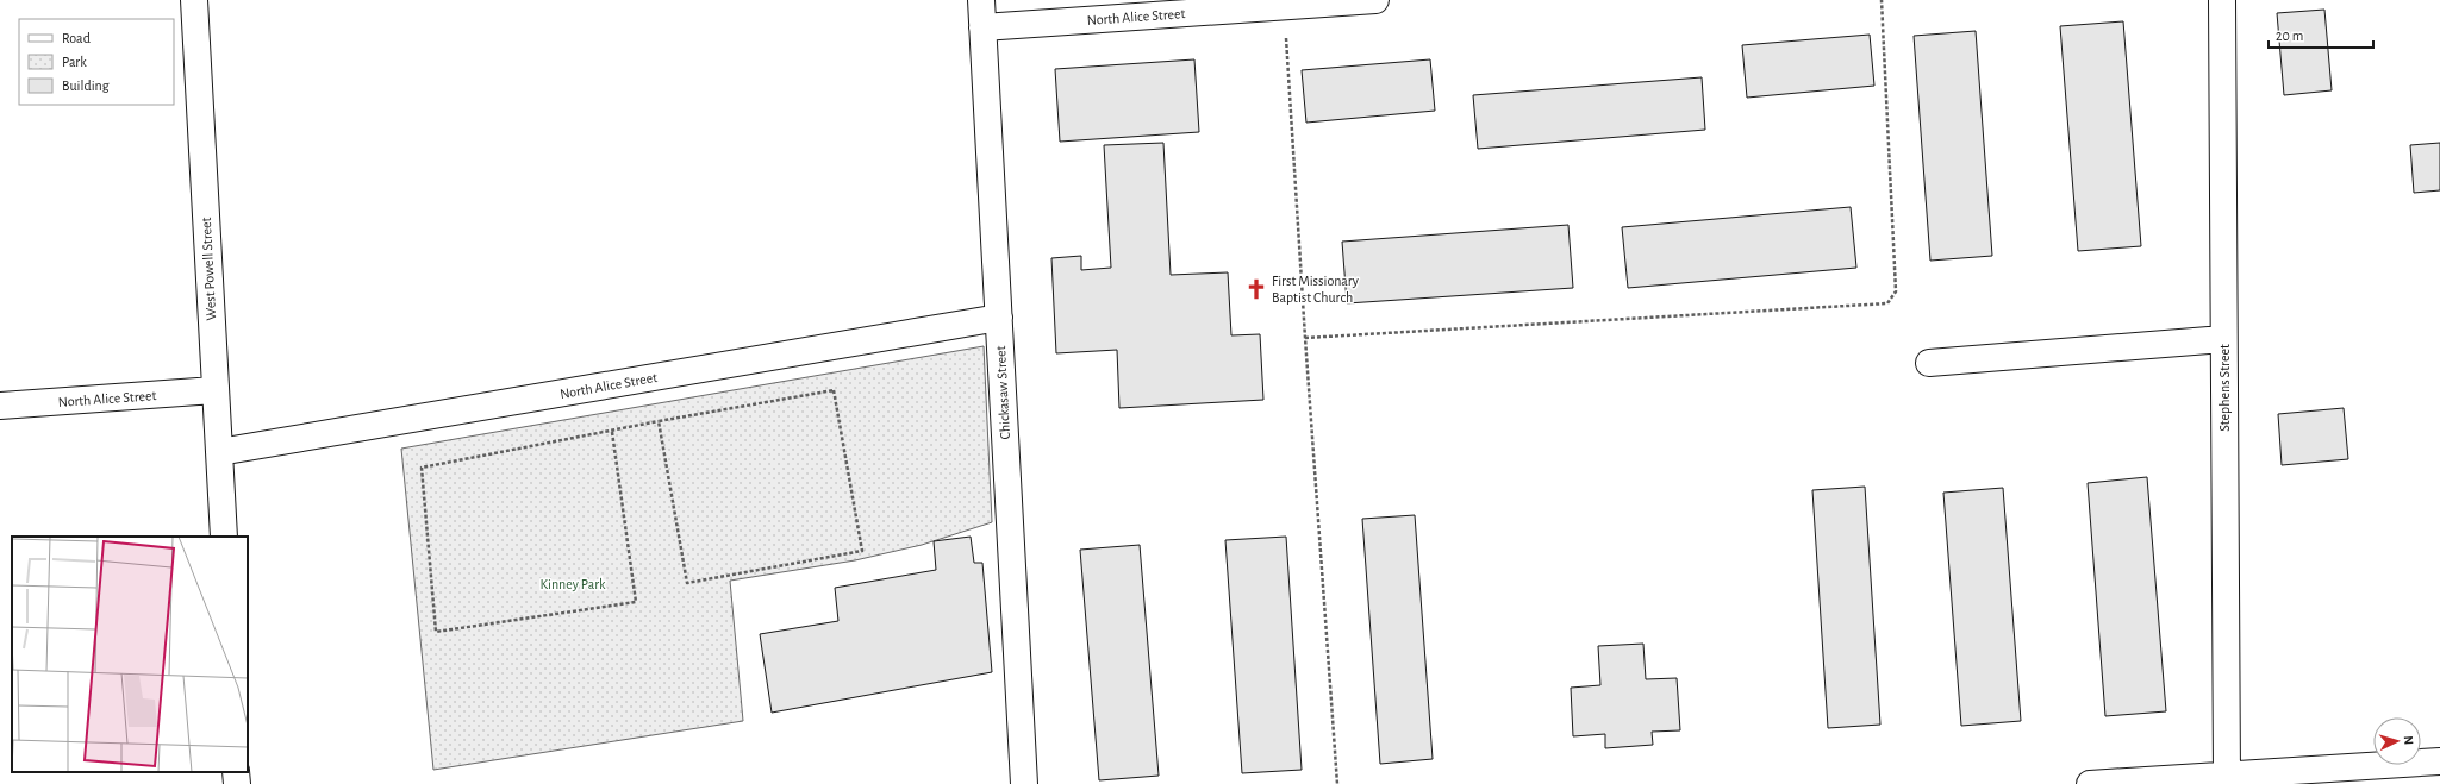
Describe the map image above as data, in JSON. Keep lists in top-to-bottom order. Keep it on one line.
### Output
{"streets":{"street":["North Alice Street","West Powell Street","Stephens Street","Chickasaw Street"]},"crossings":[["North Alice Street","West Powell Street"],["North Alice Street","Chickasaw Street"]],"parks":["Kinney Park"],"places":{"church":["First Missionary Baptist Church"]},"legend":["Road","Park","Building"],"scale_bar":"20 m","north":"right"}
